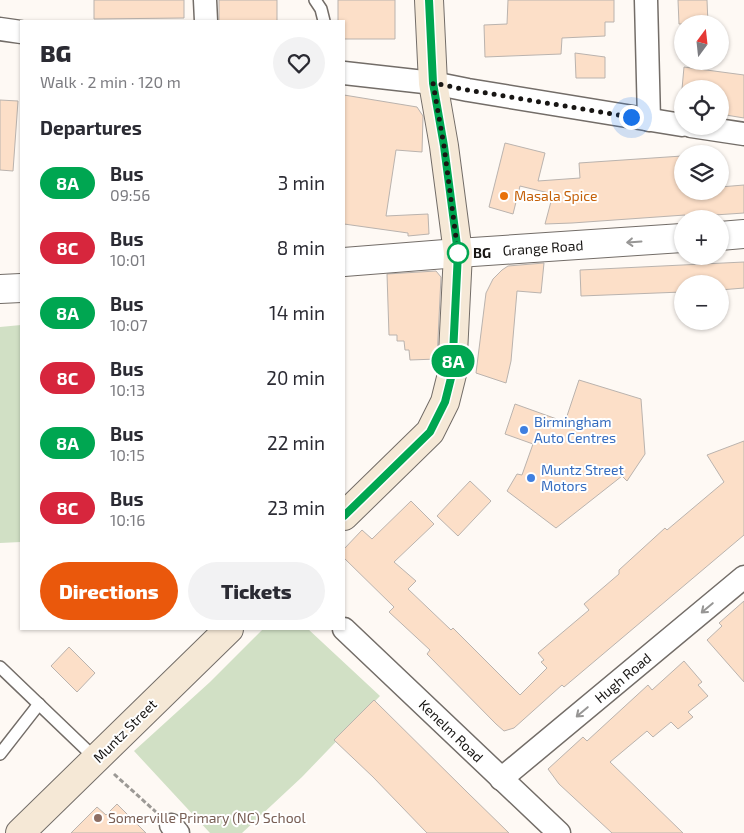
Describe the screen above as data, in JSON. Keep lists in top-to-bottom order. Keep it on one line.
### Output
{"streets":{"main road":["Muntz Street"],"street":["Grange Road","Hugh Road","Kenelm Road"]},"crossings":[["Hugh Road","Kenelm Road"]],"one_way":["Hugh Road"],"places":["Masala Spice","BG","Birmingham Auto Centres","Muntz Street Motors","Somerville Primary (NC) School"],"lines":["bus line 8A"],"north":"top","page":{"on_map":"8A","map_buttons":["+","−"],"heading":[["BG","Walk · 2 min · 120 m"],"Departures"],"list":[{"mark":"8A","name":"Bus","note":"09:56","value":"3 min"},{"mark":"8C","name":"Bus","note":"10:01","value":"8 min"},{"mark":"8A","name":"Bus","note":"10:07","value":"14 min"},{"mark":"8C","name":"Bus","note":"10:13","value":"20 min"},{"mark":"8A","name":"Bus","note":"10:15","value":"22 min"},{"mark":"8C","name":"Bus","note":"10:16","value":"23 min"}],"buttons":["Directions","Tickets"]}}
